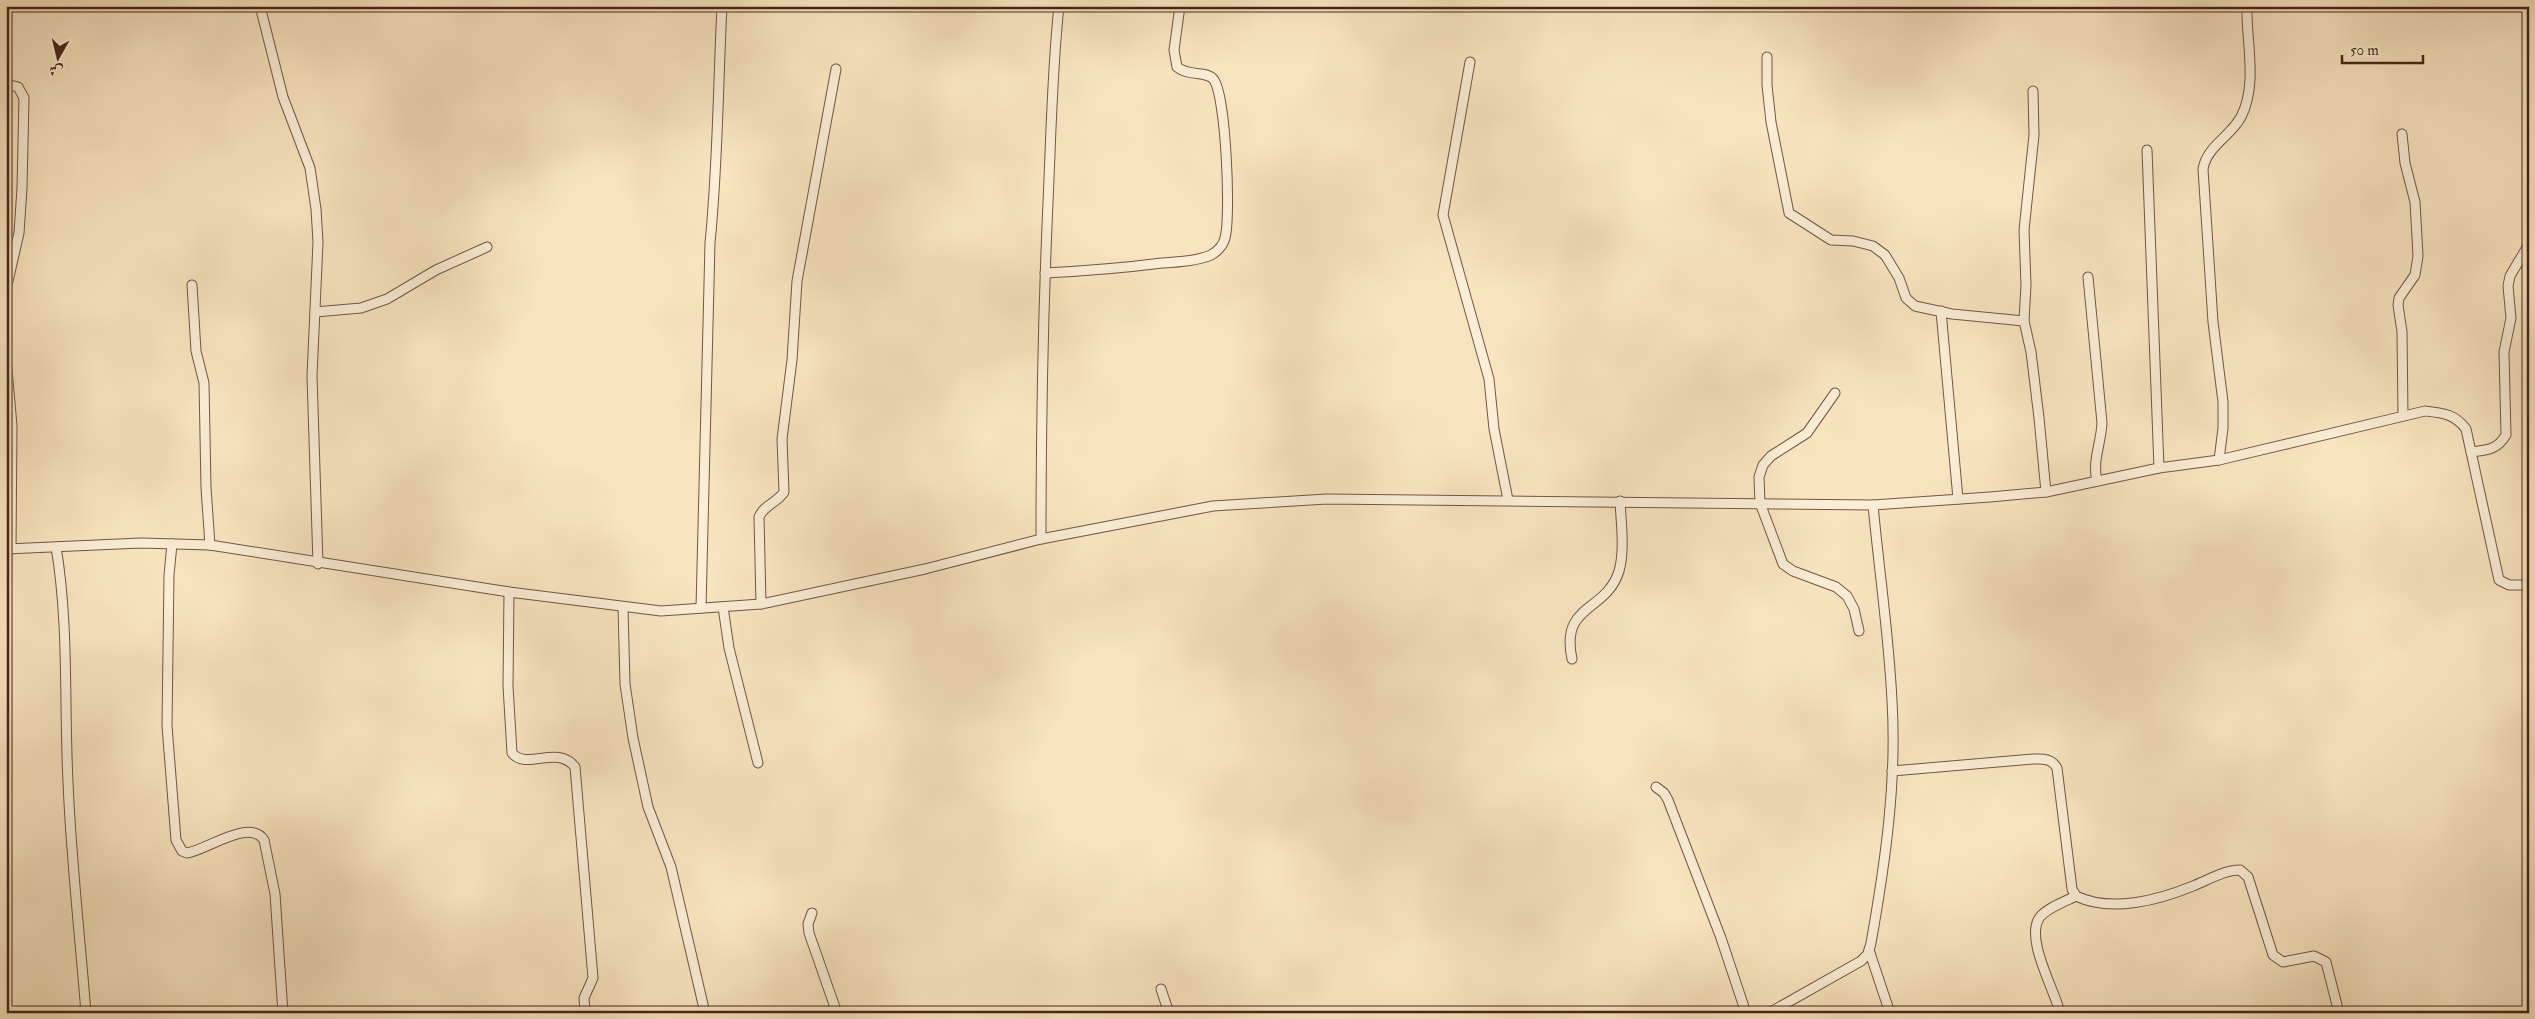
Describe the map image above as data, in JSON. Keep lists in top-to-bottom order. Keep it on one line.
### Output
{"scale_bar":"50 m","north":"bottom"}
